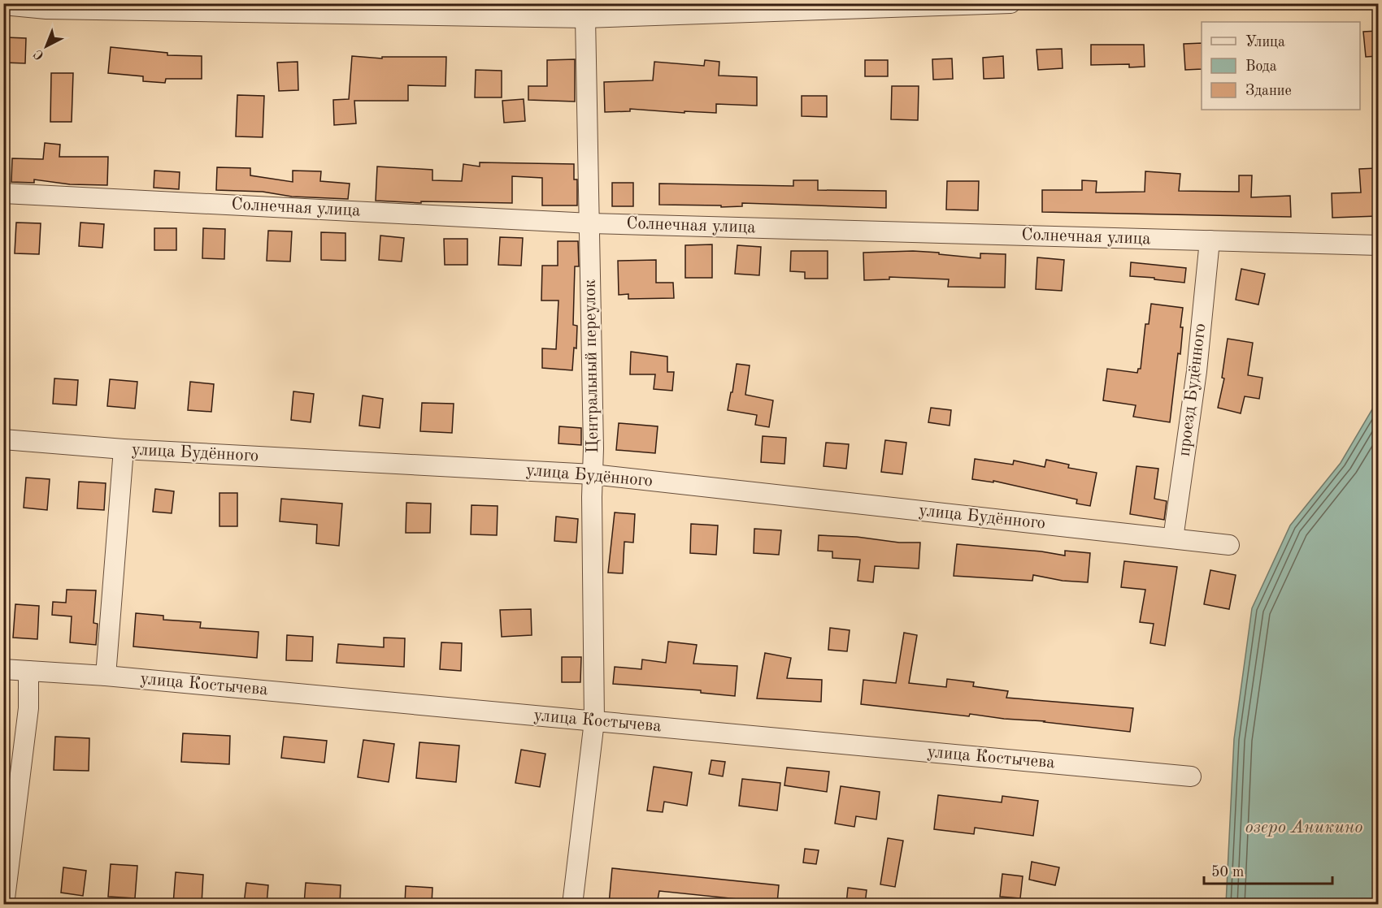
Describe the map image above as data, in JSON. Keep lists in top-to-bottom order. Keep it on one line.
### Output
{"streets":{"street":["Солнечная улица","Центральный переулок","проезд Будённого","улица Будённого","улица Костычева"]},"crossings":[["Солнечная улица","Центральный переулок"],["Солнечная улица","проезд Будённого"],["Центральный переулок","улица Будённого"],["Центральный переулок","улица Костычева"],["проезд Будённого","улица Будённого"]],"water":["озеро Аникино"],"legend":["Улица","Вода","Здание"],"scale_bar":"50 m","north":"bottom left"}
